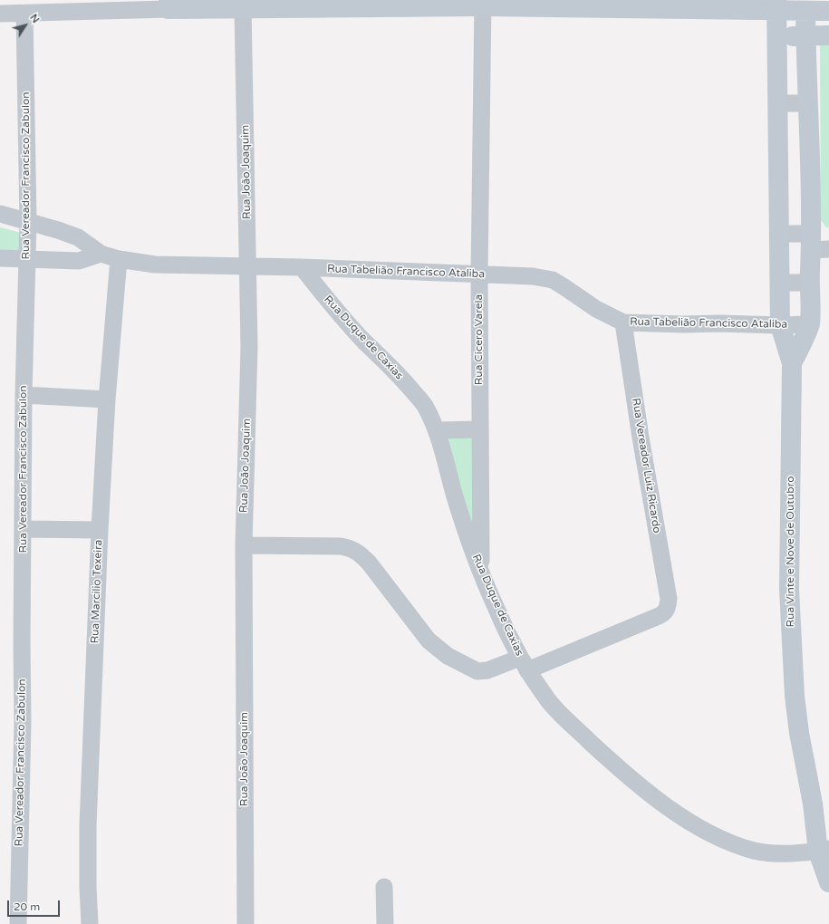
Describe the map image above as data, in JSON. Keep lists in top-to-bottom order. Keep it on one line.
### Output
{"streets":{"street":["Rua João Joaquim","Rua Vereador Francisco Zabulon","Rua Tabelião Francisco Ataliba","Rua Duque de Caxias","Rua Cicero Varela","Rua Vereador Luiz Ricardo","Rua Vinte e Nove de Outubro","Rua Marcilio Texeira"]},"crossings":[["Rua João Joaquim","Rua Tabelião Francisco Ataliba"],["Rua Vereador Francisco Zabulon","Rua Tabelião Francisco Ataliba"],["Rua Tabelião Francisco Ataliba","Rua Duque de Caxias"],["Rua Tabelião Francisco Ataliba","Rua Cicero Varela"],["Rua Tabelião Francisco Ataliba","Rua Vereador Luiz Ricardo"],["Rua Tabelião Francisco Ataliba","Rua Vinte e Nove de Outubro"],["Rua Tabelião Francisco Ataliba","Rua Marcilio Texeira"],["Rua Duque de Caxias","Rua Cicero Varela"],["Rua Duque de Caxias","Rua Vereador Luiz Ricardo"],["Rua Duque de Caxias","Rua Vinte e Nove de Outubro"]],"scale_bar":"20 m","north":"top right"}
